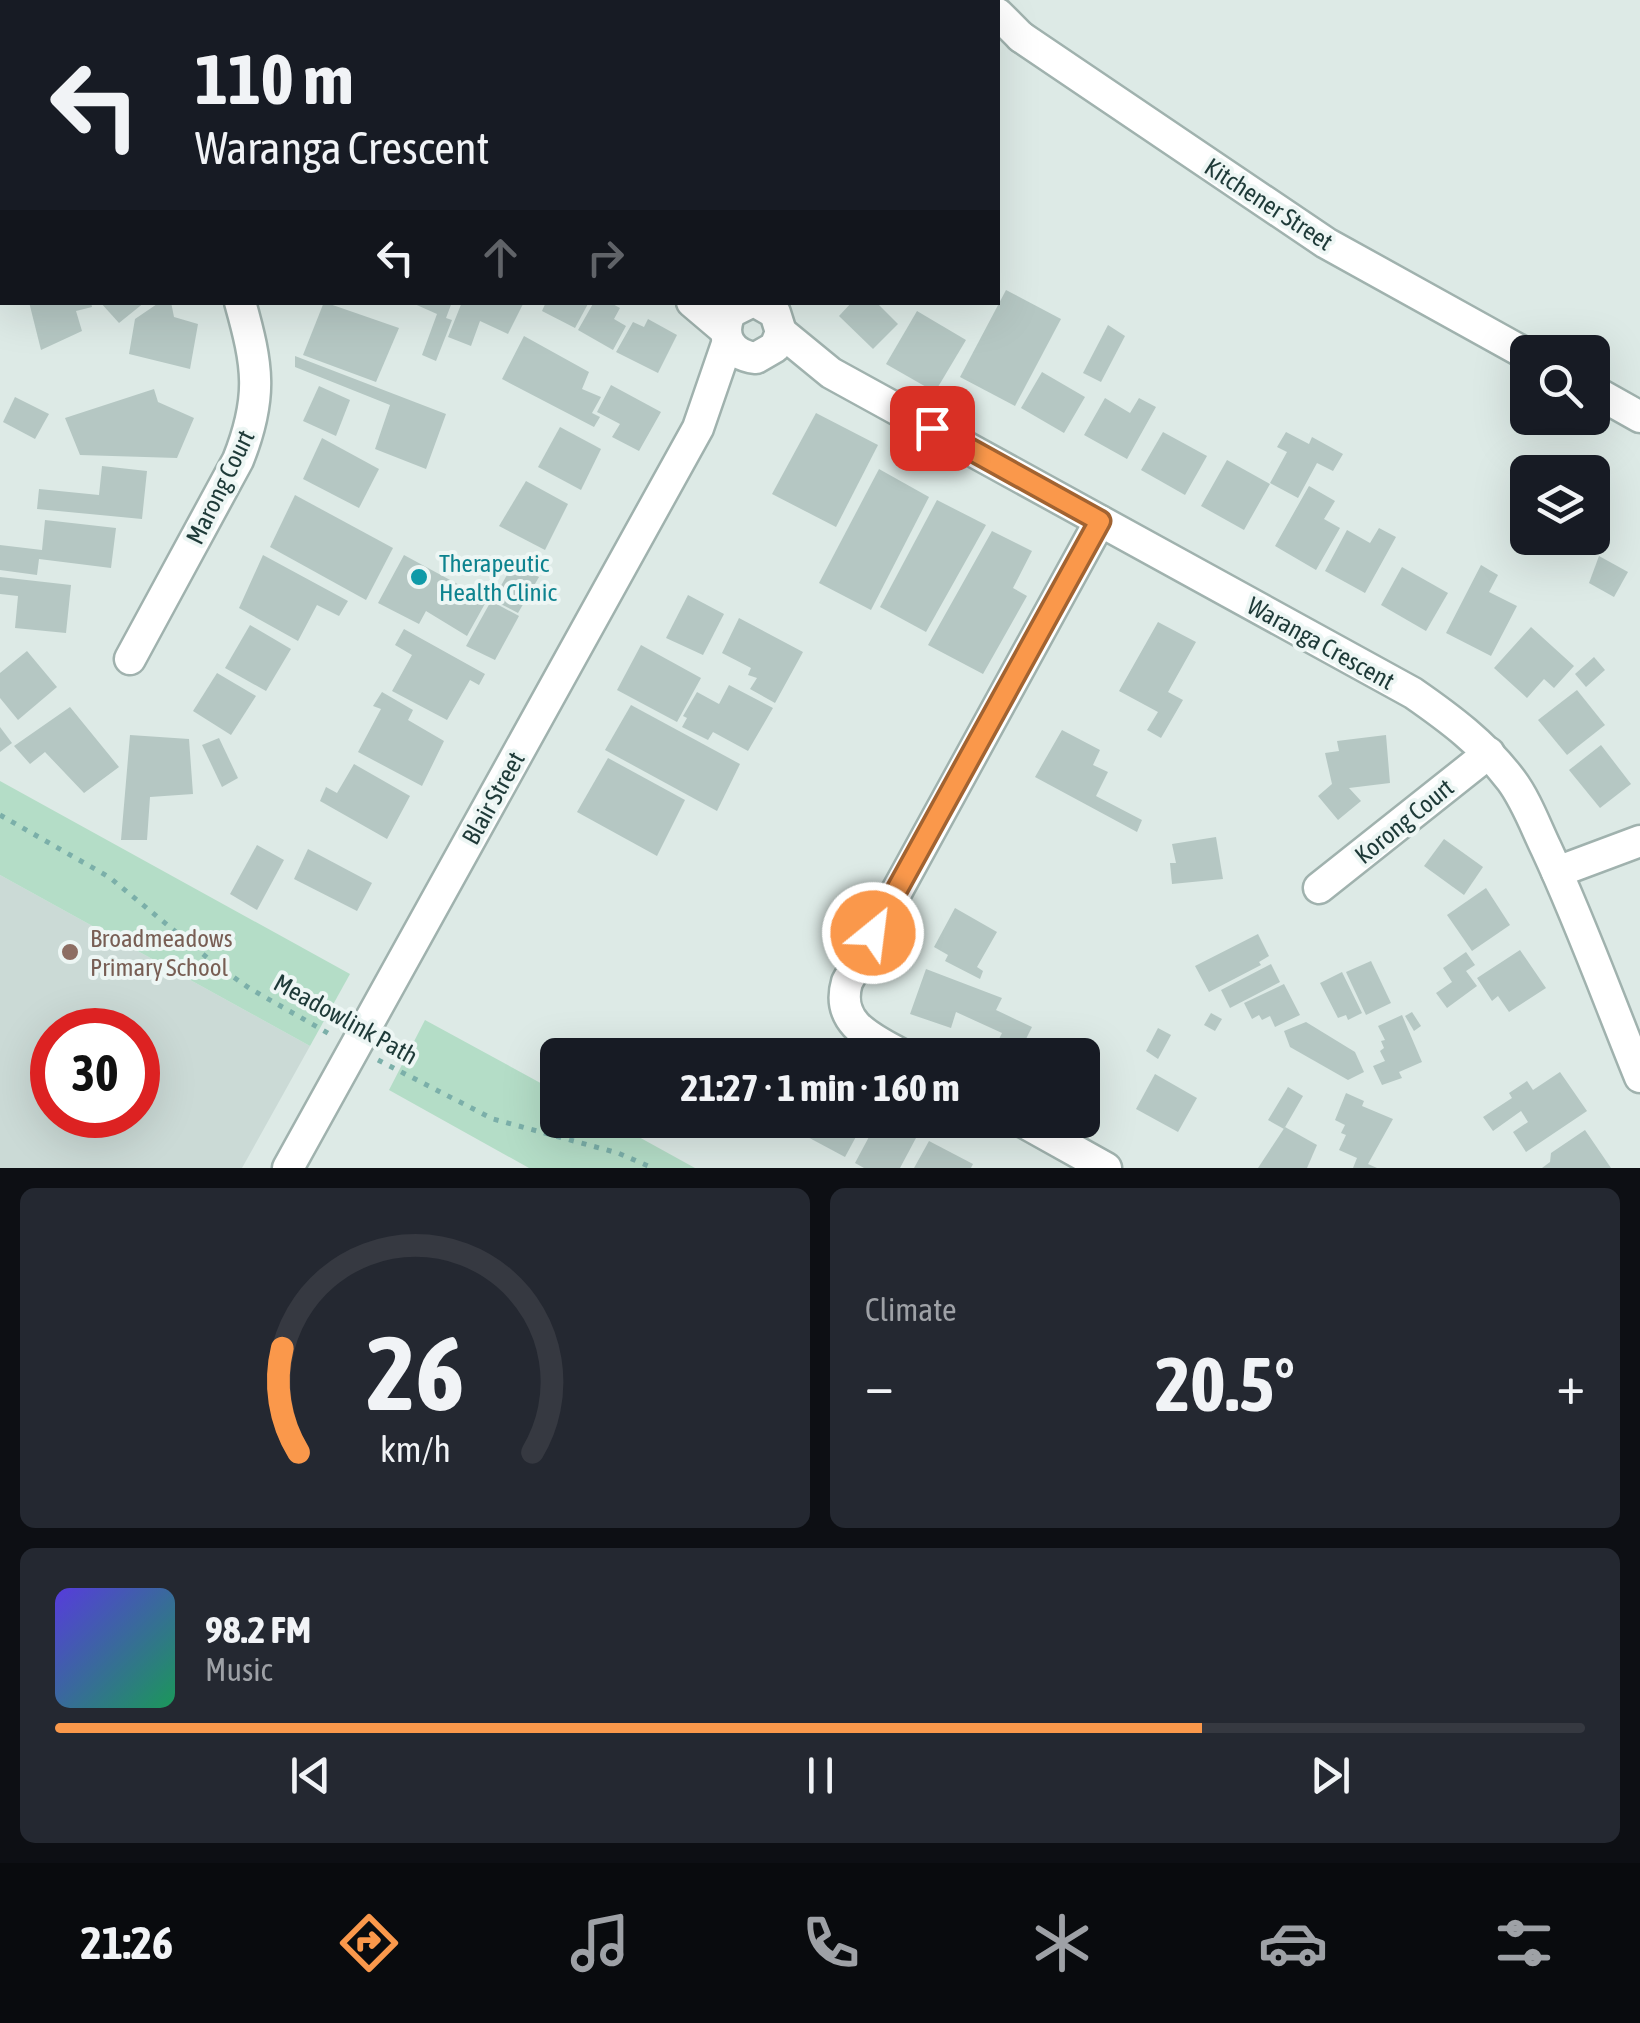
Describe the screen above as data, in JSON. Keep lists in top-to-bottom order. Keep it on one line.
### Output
{"streets":{"street":["Kitchener Street","Marong Court","Waranga Crescent","Blair Street","Korong Court"],"path":["Meadowlink Path"]},"crossings":[["Waranga Crescent","Blair Street"],["Waranga Crescent","Korong Court"],["Blair Street","Meadowlink Path"]],"places":["Therapeutic Health Clinic","Broadmeadows Primary School"],"page":{"turn":["110 m","Waranga Crescent"],"limit":"30","trip":"21:27 · 1 min · 160 m","tile":"Climate","heat":["−","20.5°","+"],"song":["98.2 FM","Music"],"tabs":"21:26","gauge":["26","km/h"]}}
